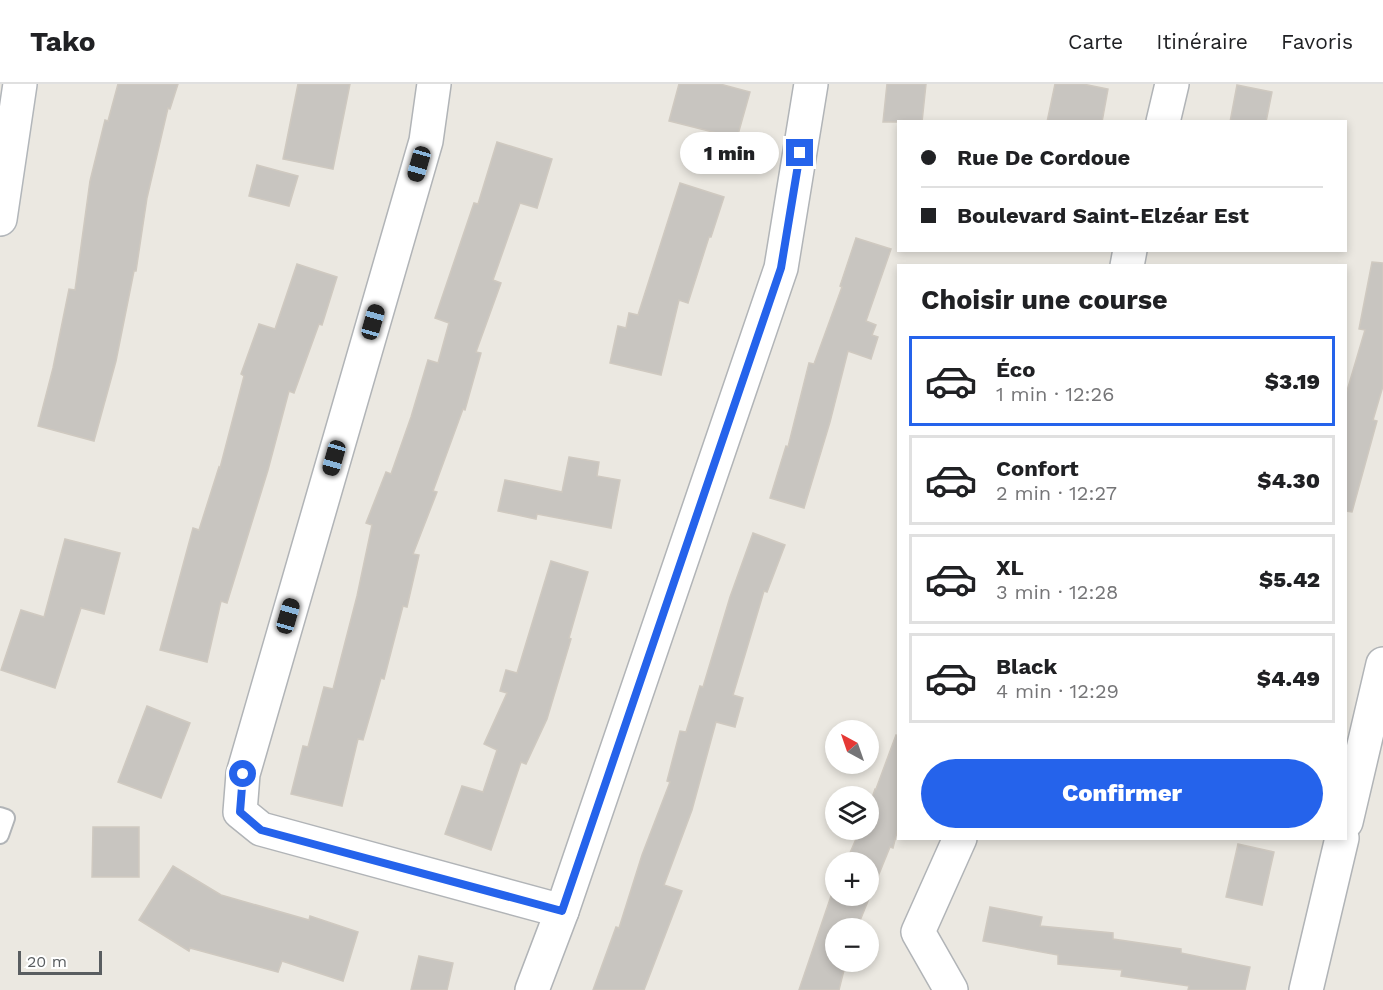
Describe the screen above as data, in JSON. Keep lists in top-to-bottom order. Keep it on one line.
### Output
{"scale_bar":"20 m","north":"top left","page":{"header":"Tako","nav":["Carte","Itinéraire","Favoris"],"banner":["Rue De Cordoue","Boulevard Saint-Elzéar Est"],"bubble":"1 min","heading":"Choisir une course","list":[{"name":"Éco","note":"1 min · 12:26","value":"$3.19"},{"name":"Confort","note":"2 min · 12:27","value":"$4.30"},{"name":"XL","note":"3 min · 12:28","value":"$5.42"},{"name":"Black","note":"4 min · 12:29","value":"$4.49"}],"map_buttons":["+","−"],"buttons":"Confirmer","scale":"20 m"}}
